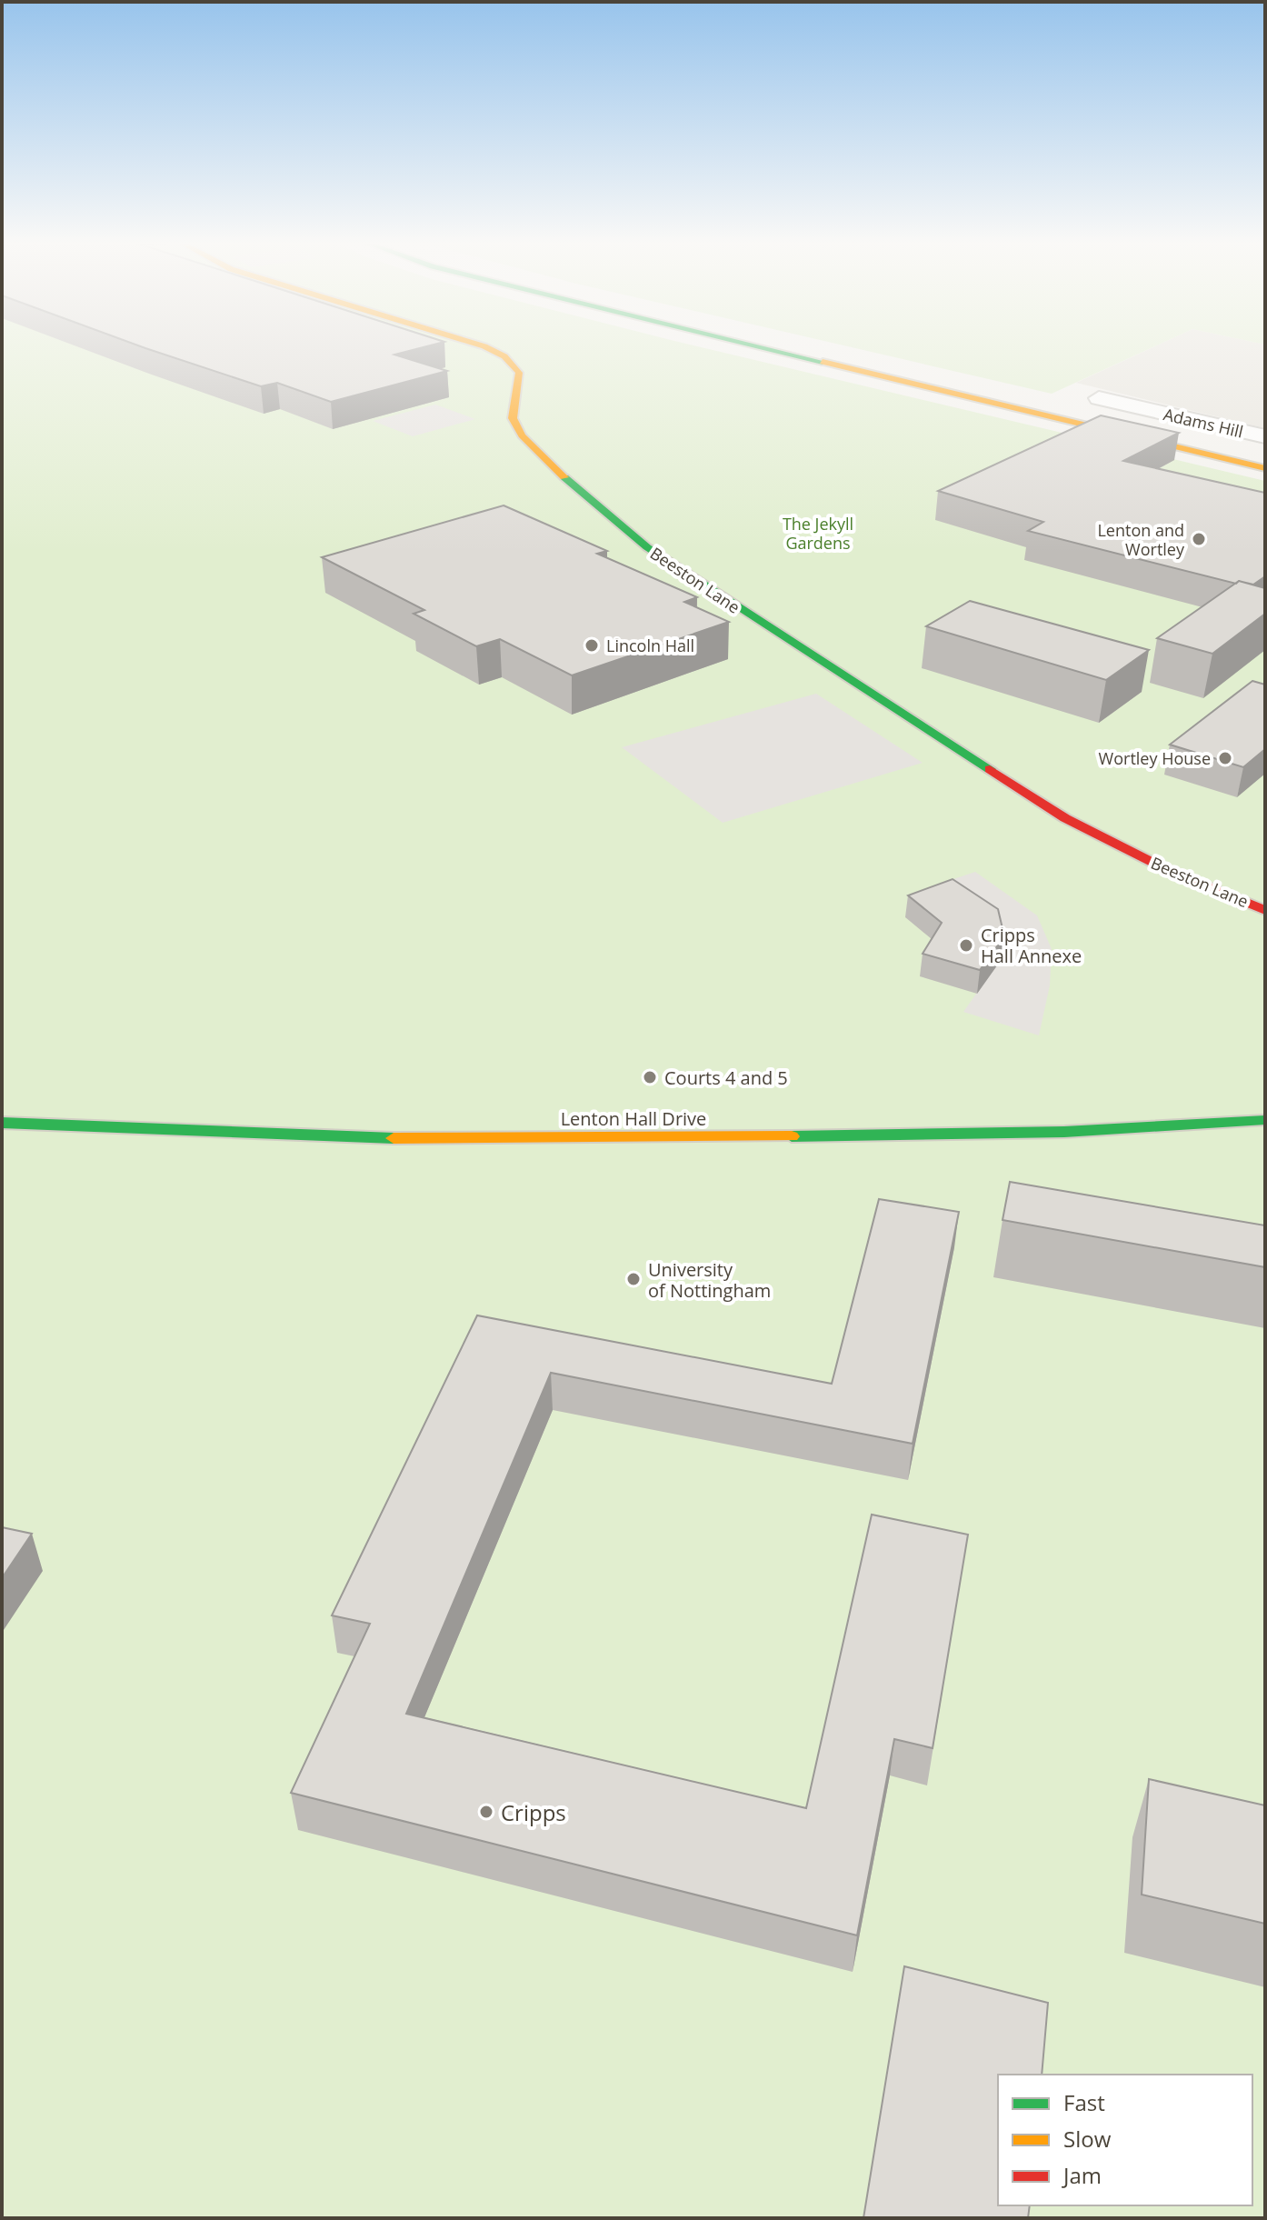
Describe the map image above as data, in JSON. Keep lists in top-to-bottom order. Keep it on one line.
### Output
{"streets":{"main road":["Beeston Lane","Lenton Hall Drive"],"street":["Adams Hill"]},"parks":["The Jekyll Gardens"],"places":["Lenton and Wortley","Lincoln Hall","Wortley House","Cripps Hall Annexe","Courts 4 and 5","University of Nottingham","Cripps"],"legend":["Fast","Slow","Jam"]}
